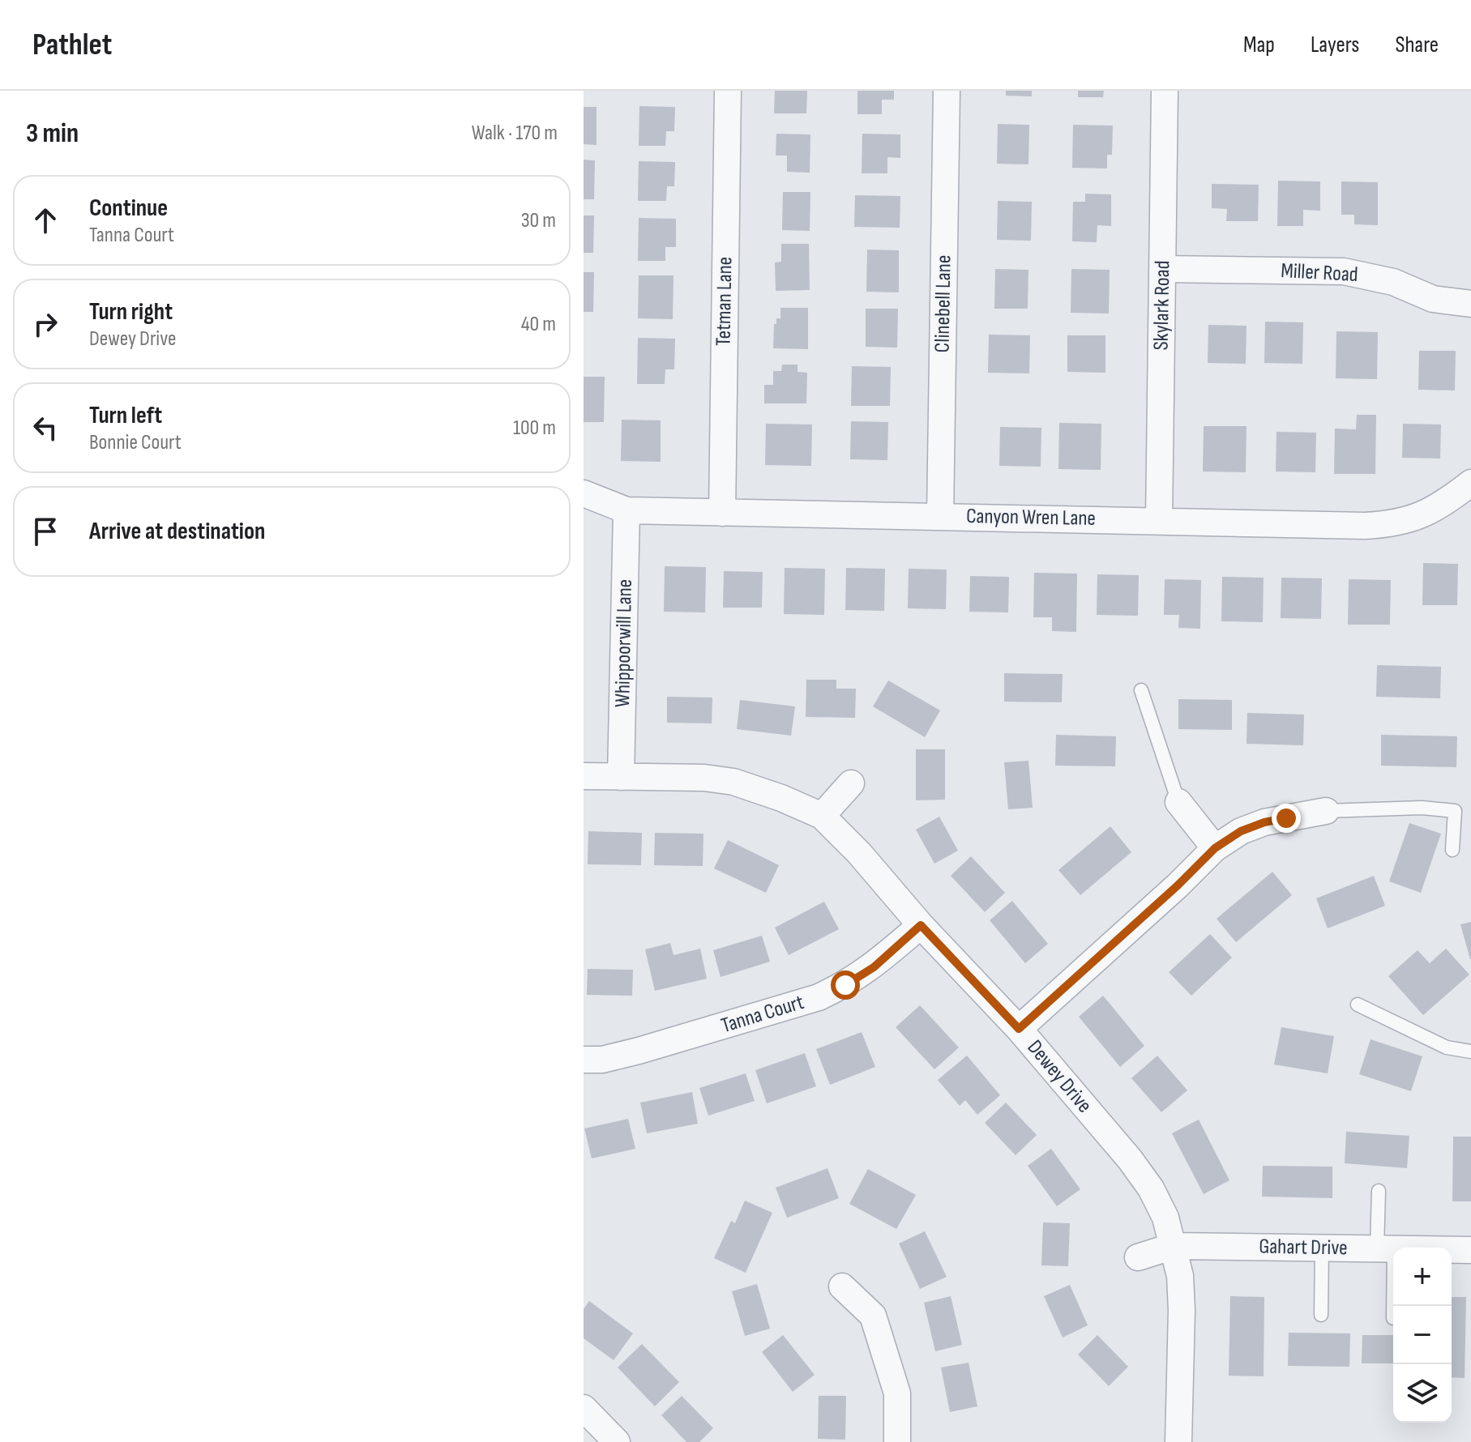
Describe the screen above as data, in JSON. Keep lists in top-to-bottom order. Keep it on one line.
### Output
{"streets":{"street":["Miller Road","Tetman Lane","Clinebell Lane","Skylark Road","Canyon Wren Lane","Whippoorwill Lane","Tanna Court","Dewey Drive","Gahart Drive"]},"crossings":[["Miller Road","Skylark Road"],["Tetman Lane","Canyon Wren Lane"],["Clinebell Lane","Canyon Wren Lane"],["Skylark Road","Canyon Wren Lane"],["Canyon Wren Lane","Whippoorwill Lane"],["Whippoorwill Lane","Dewey Drive"],["Tanna Court","Dewey Drive"],["Dewey Drive","Gahart Drive"]],"page":{"header":"Pathlet","nav":["Map","Layers","Share"],"heading":["3 min","Walk · 170 m"],"list":[["Continue","Tanna Court","30 m"],["Turn right","Dewey Drive","40 m"],["Turn left","Bonnie Court","100 m"],"Arrive at destination"],"map_buttons":["+","−"]}}
